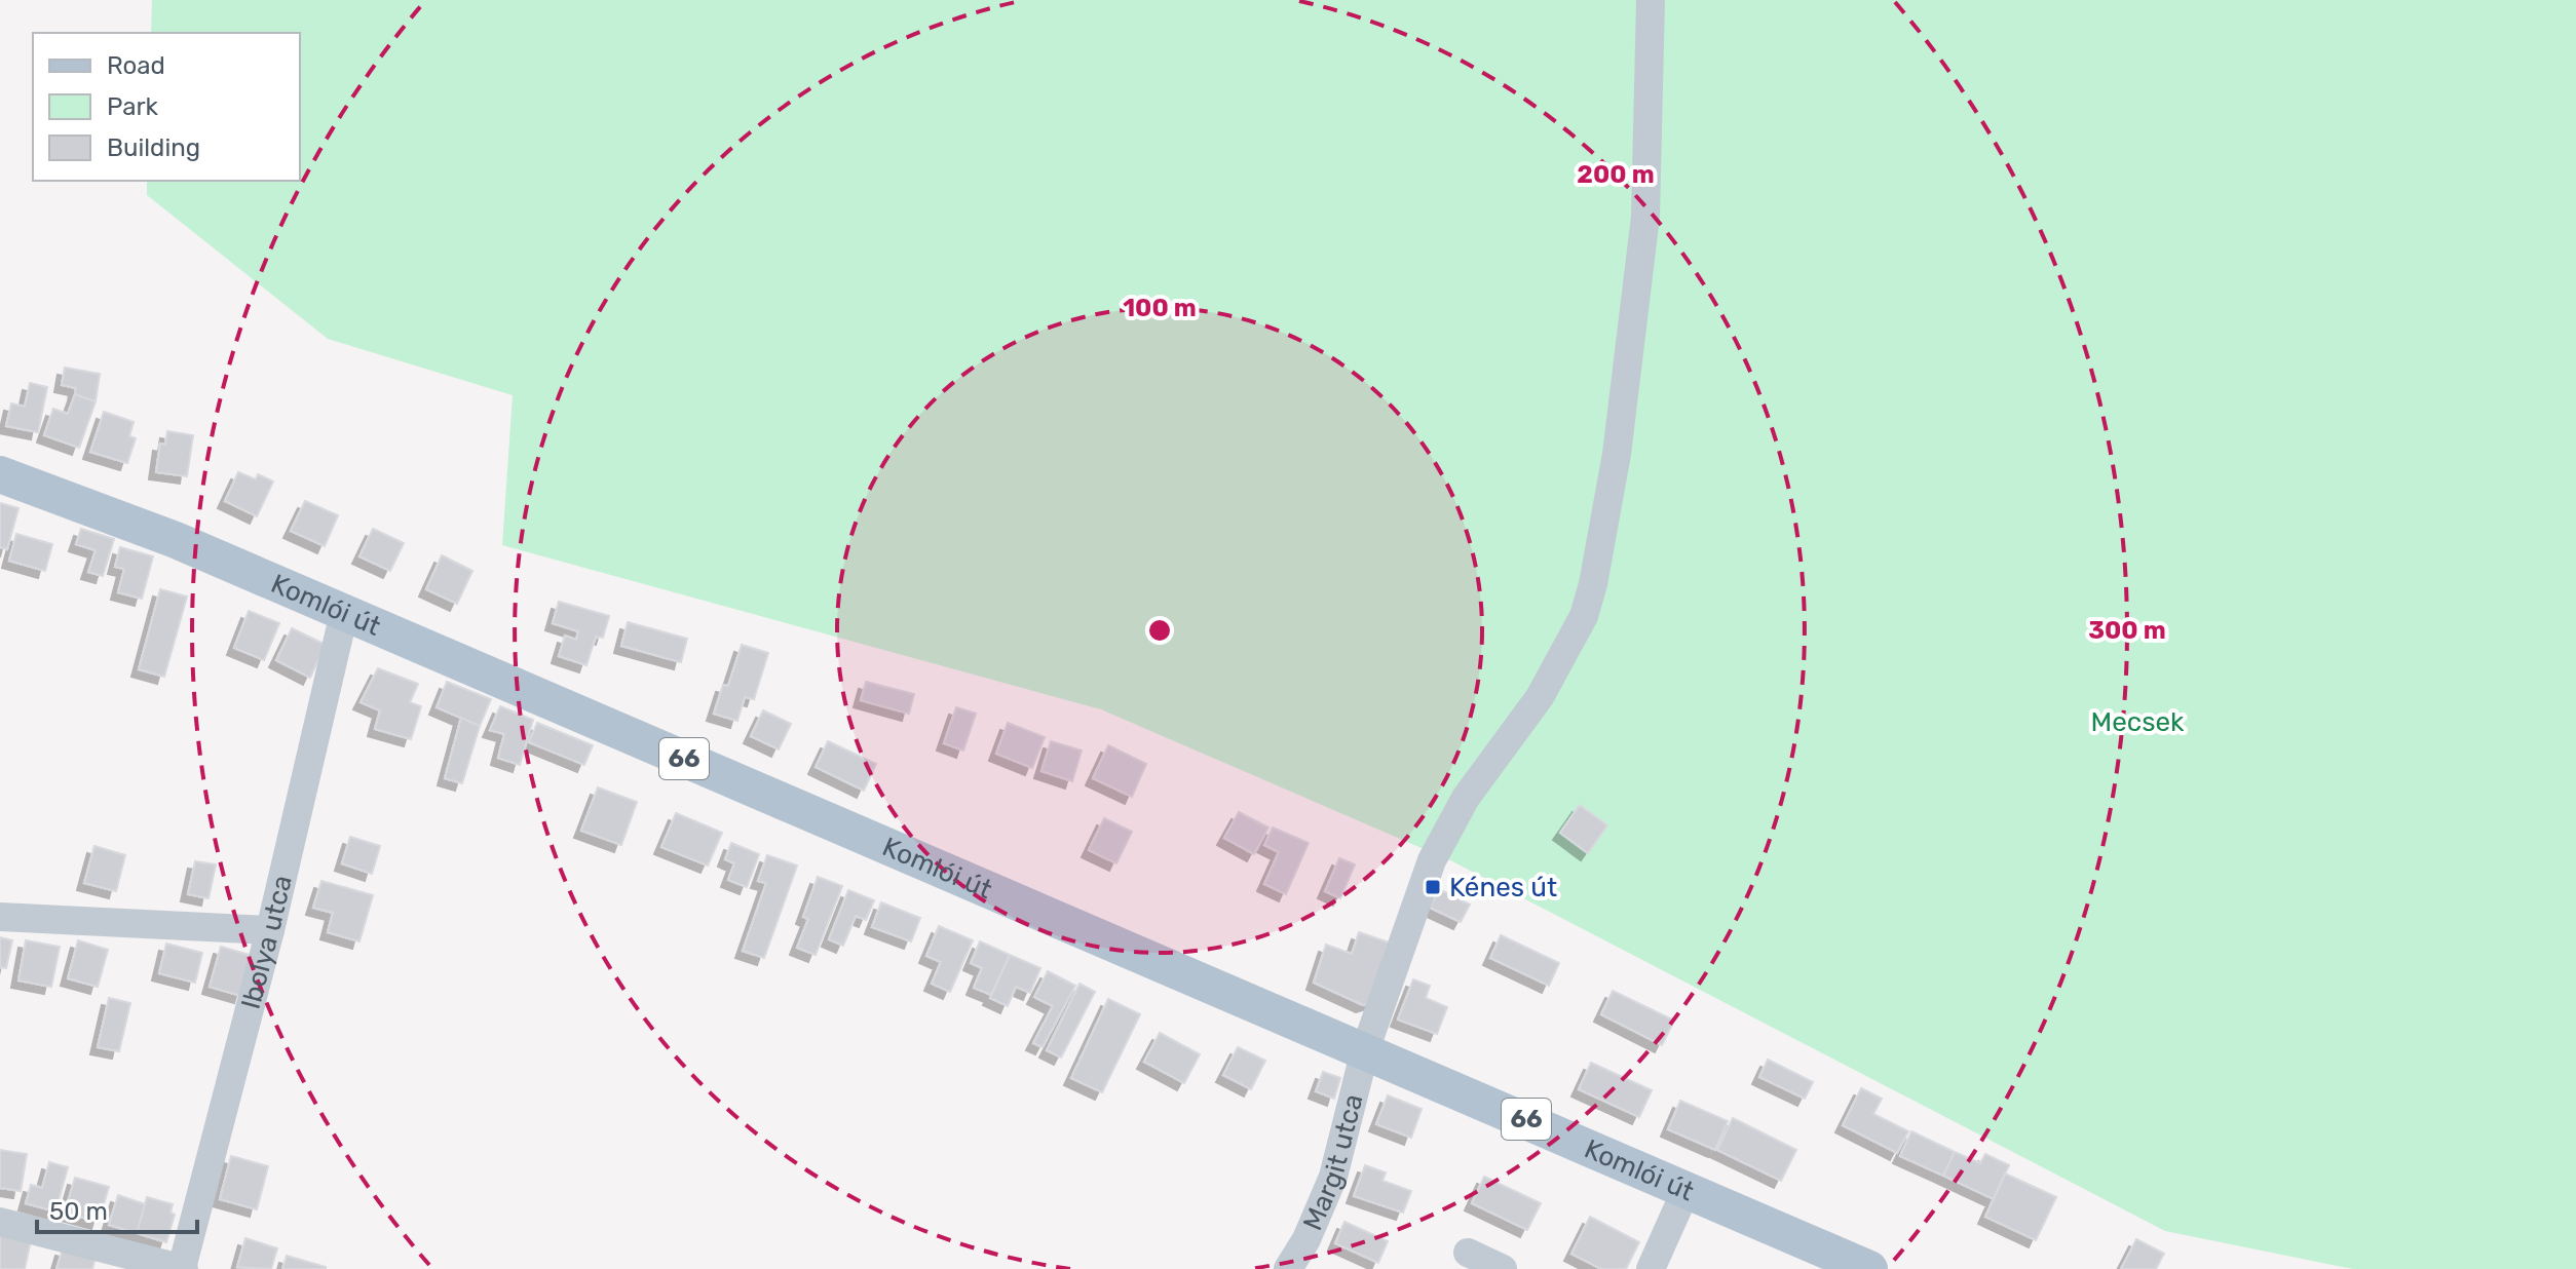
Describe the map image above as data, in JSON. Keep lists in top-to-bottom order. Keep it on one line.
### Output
{"streets":{"main road":["Komlói út","66"],"street":["Ibolya utca","Margit utca"]},"crossings":[["Komlói út","Ibolya utca"],["Komlói út","Margit utca"]],"parks":["Mecsek"],"places":{"transit":["Kénes út"]},"legend":["Road","Park","Building"],"scale_bar":"50 m","rings":["200 m","100 m","300 m"]}
